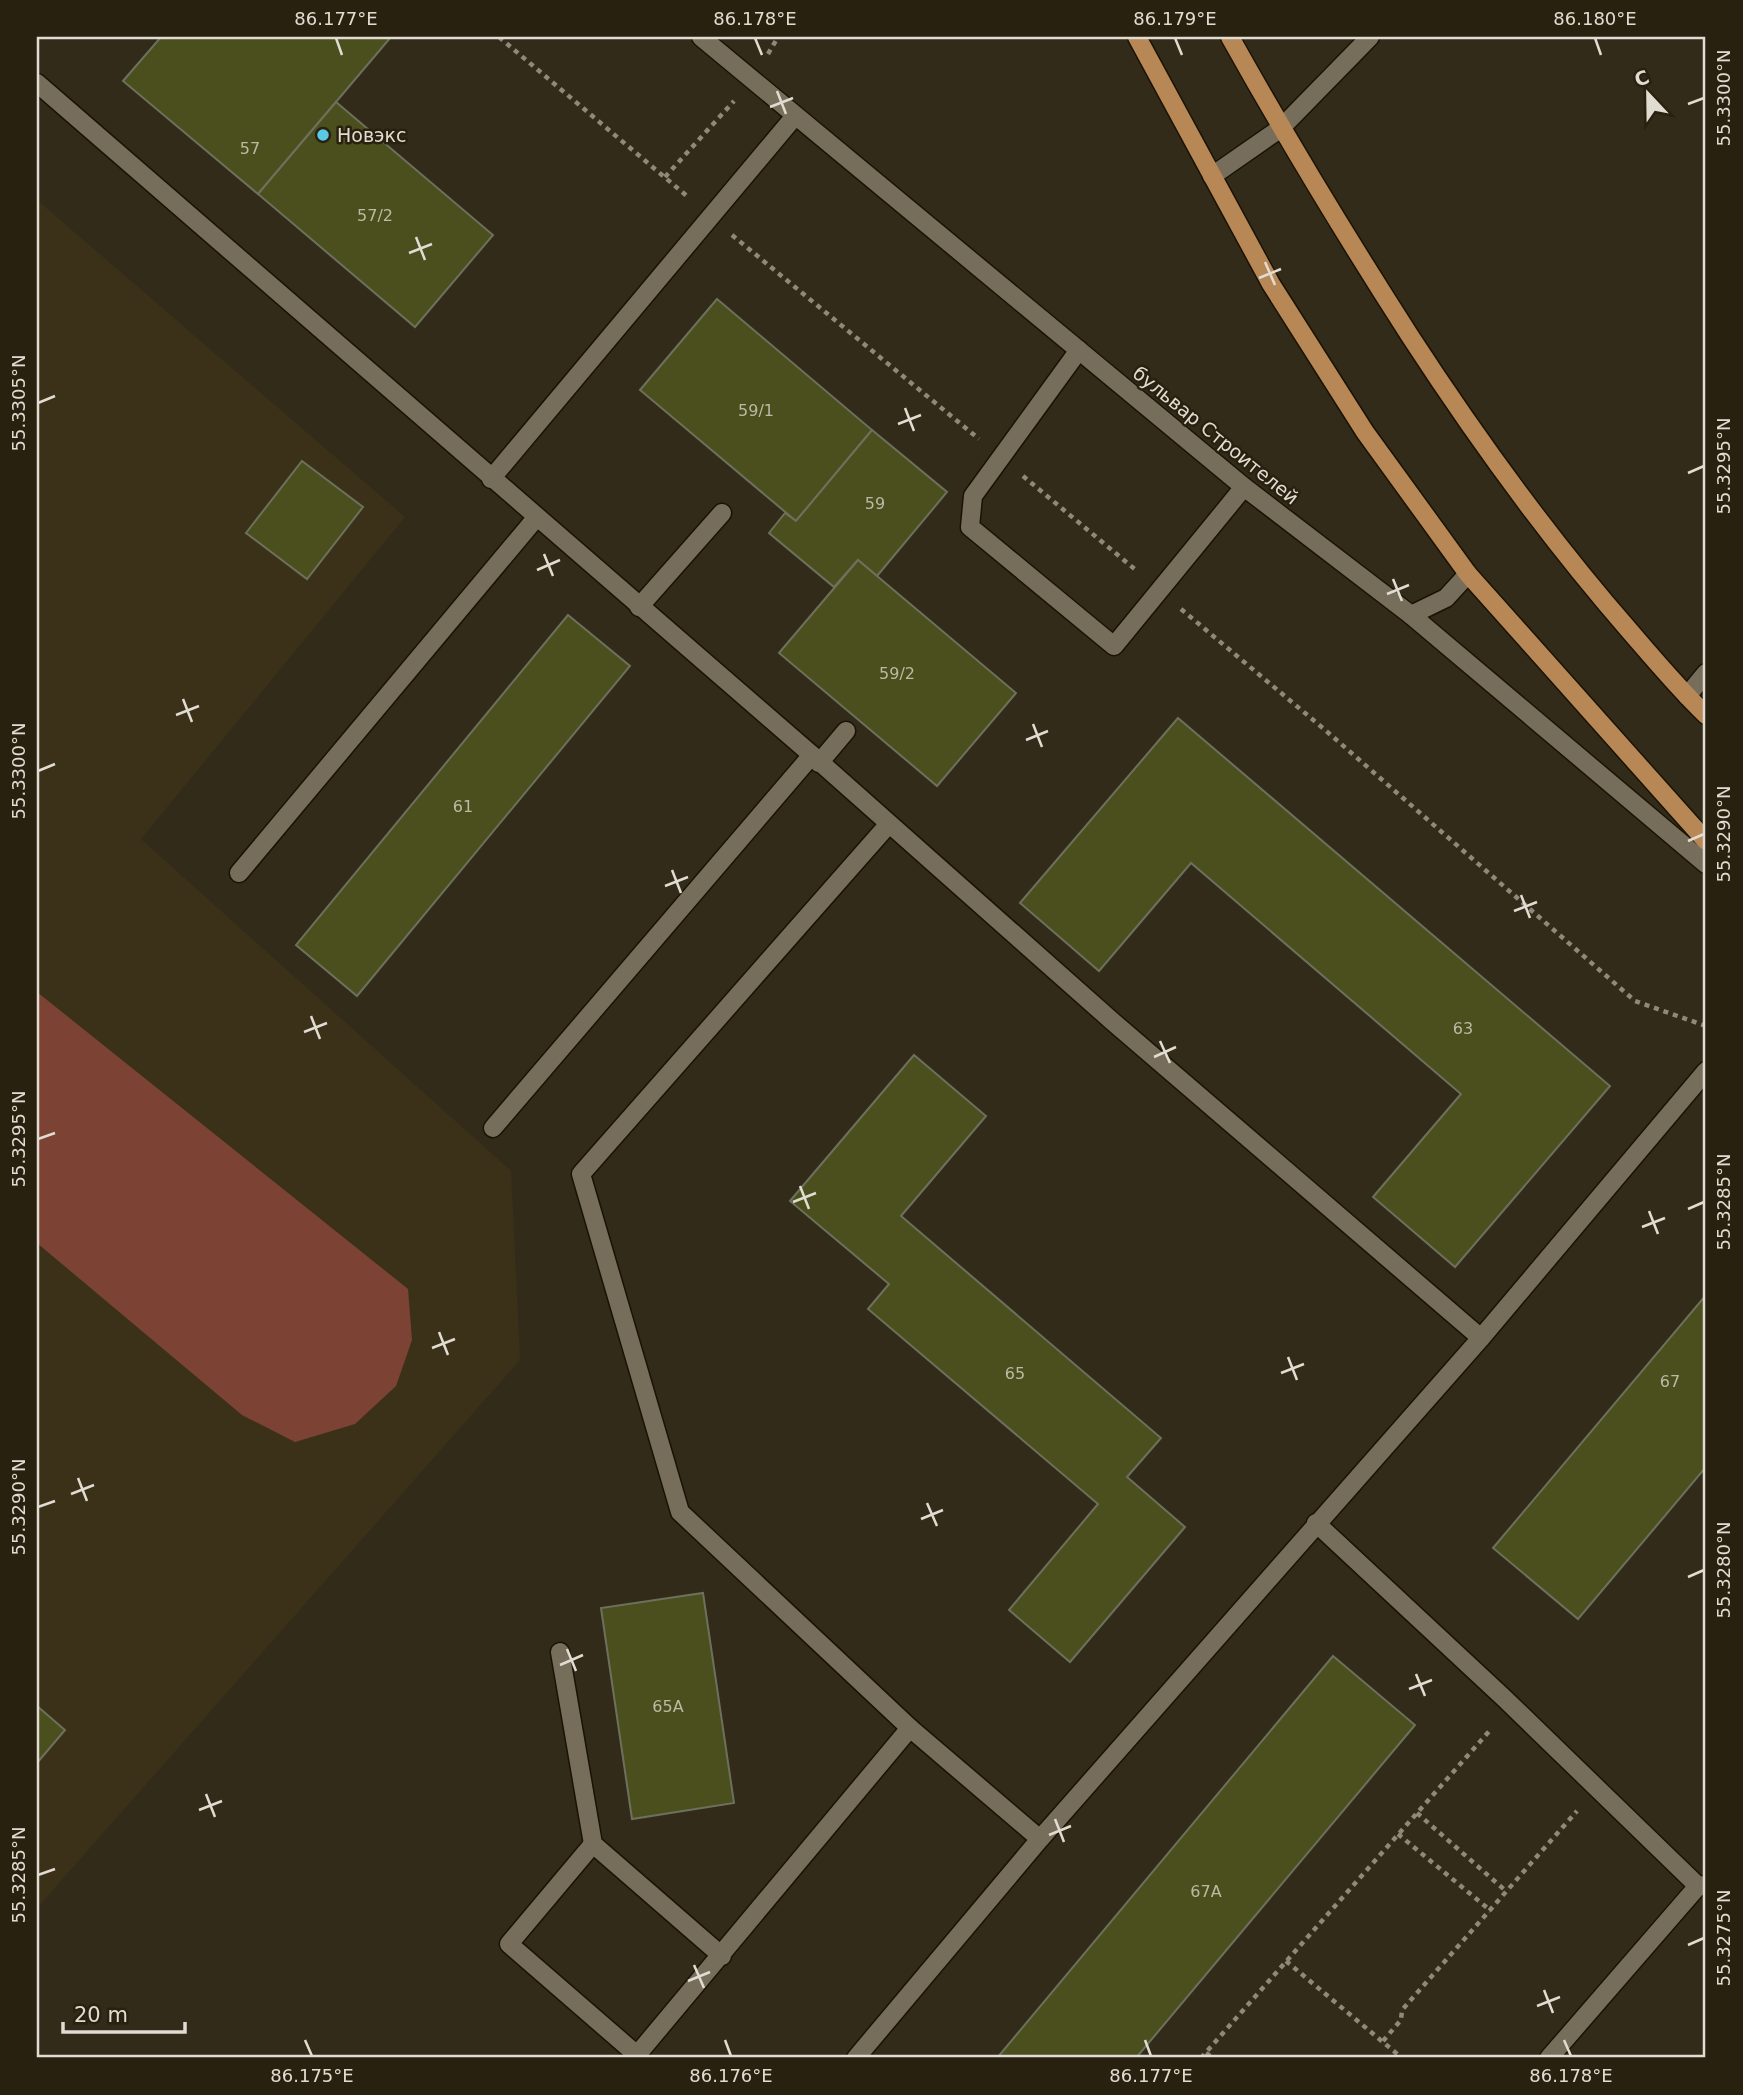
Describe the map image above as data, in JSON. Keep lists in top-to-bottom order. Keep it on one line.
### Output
{"streets":{"street":["бульвар Строителей"]},"places":["Новэкс"],"house_numbers":["57","57/2","59/1","59","59/2","61","63","65","67","65А","67А"],"scale_bar":"20 m","north":"top","coordinates":["86.177°E","86.178°E","86.179°E","86.180°E","55.3300°N","55.3305°N","55.3295°N","55.3290°N","55.3285°N","55.3280°N","55.3275°N","86.175°E","86.176°E"]}
